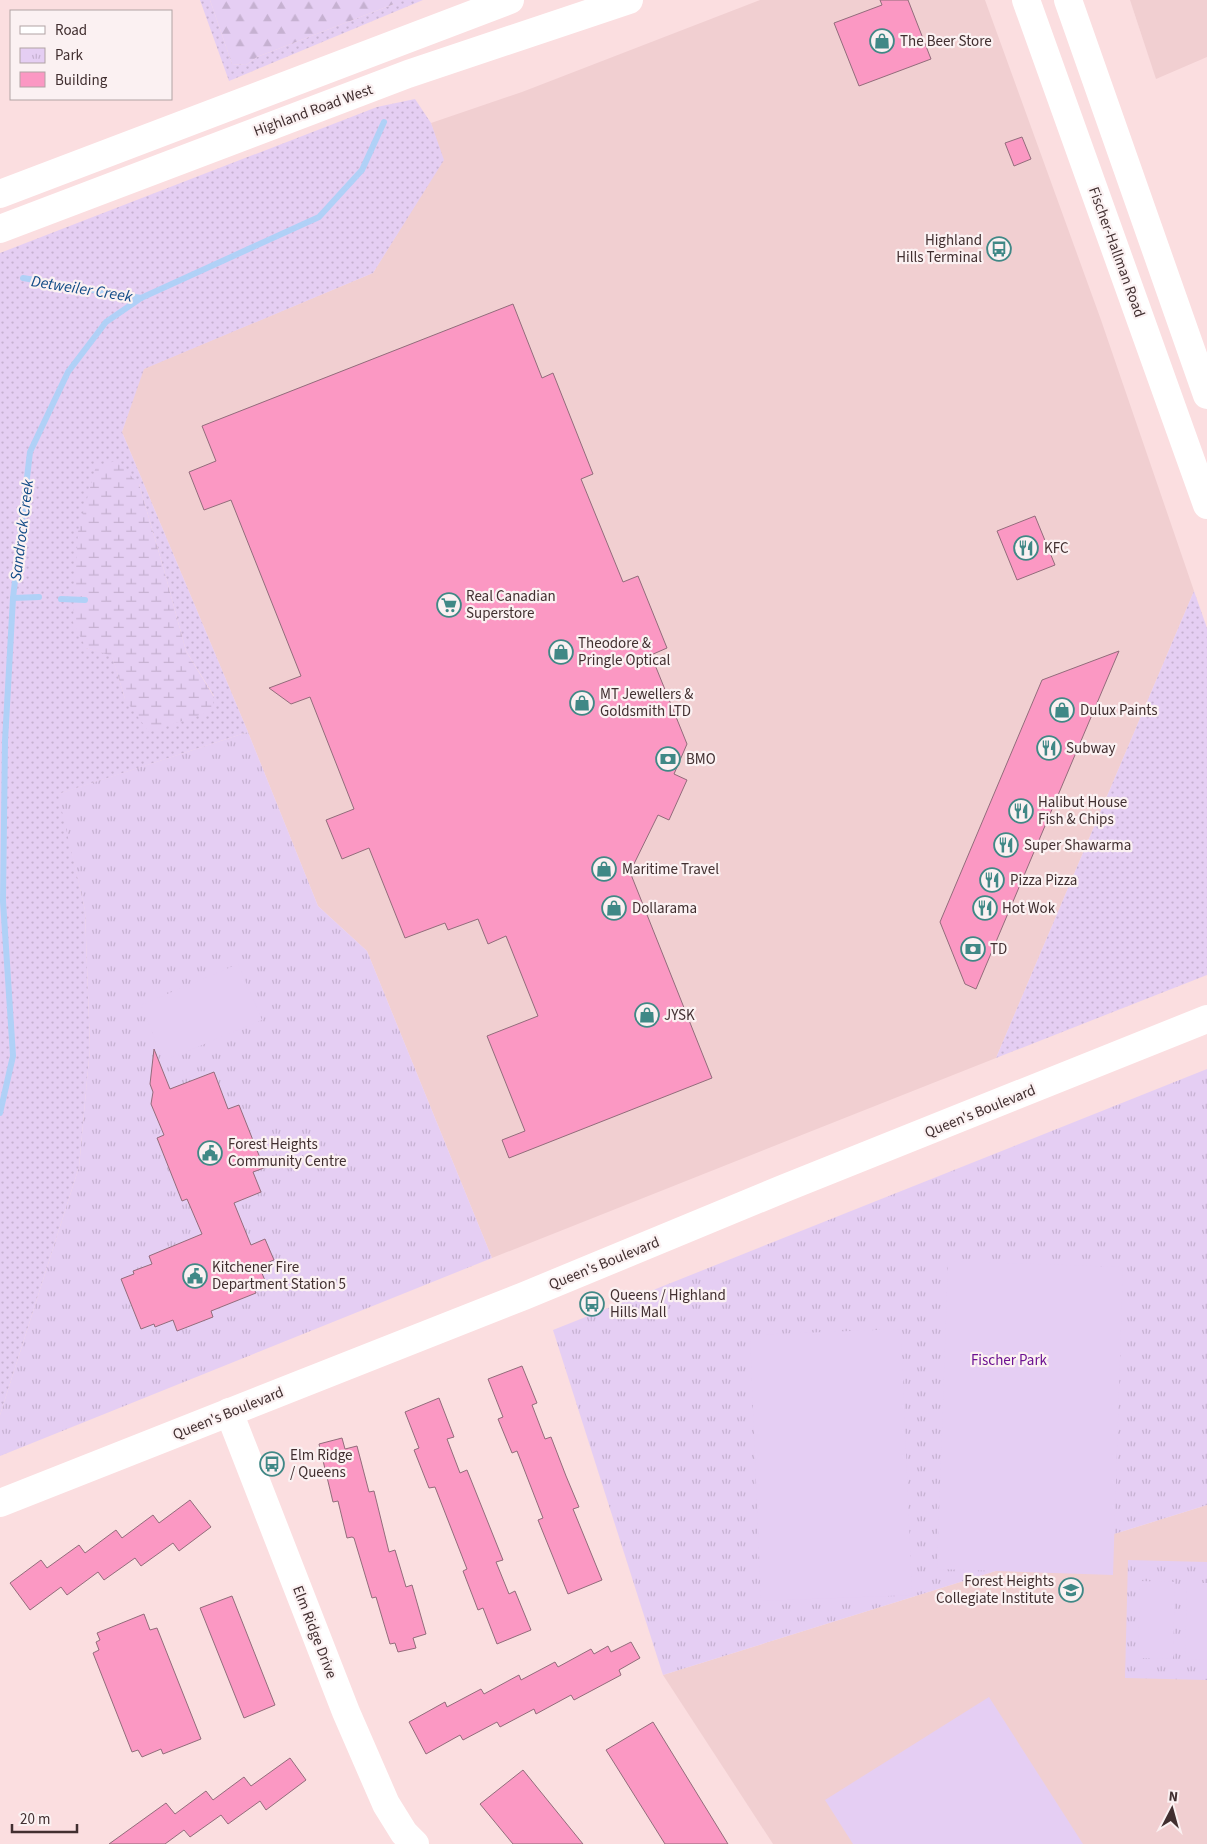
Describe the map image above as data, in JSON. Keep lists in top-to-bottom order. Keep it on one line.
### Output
{"streets":{"main road":["Highland Road West","Fischer-Hallman Road","Queen's Boulevard","Elm Ridge Drive"]},"crossings":[["Queen's Boulevard","Elm Ridge Drive"]],"water":["Detweiler Creek","Sandrock Creek"],"parks":["Fischer Park"],"places":{"shop":["The Beer Store","Theodore & Pringle Optical","MT Jewellers & Goldsmith LTD","Dulux Paints","Maritime Travel","Dollarama","JYSK"],"bus stop":["Highland Hills Terminal","Queens / Highland Hills Mall","Elm Ridge / Queens"],"restaurant":["KFC","Subway","Halibut House Fish & Chips","Super Shawarma","Pizza Pizza","Hot Wok"],"supermarket":["Real Canadian Superstore"],"bank":["BMO","TD"],"public building":["Forest Heights Community Centre","Kitchener Fire Department Station 5"],"school or university":["Forest Heights Collegiate Institute"]},"legend":["Road","Park","Building"],"scale_bar":"20 m","north":"top"}
